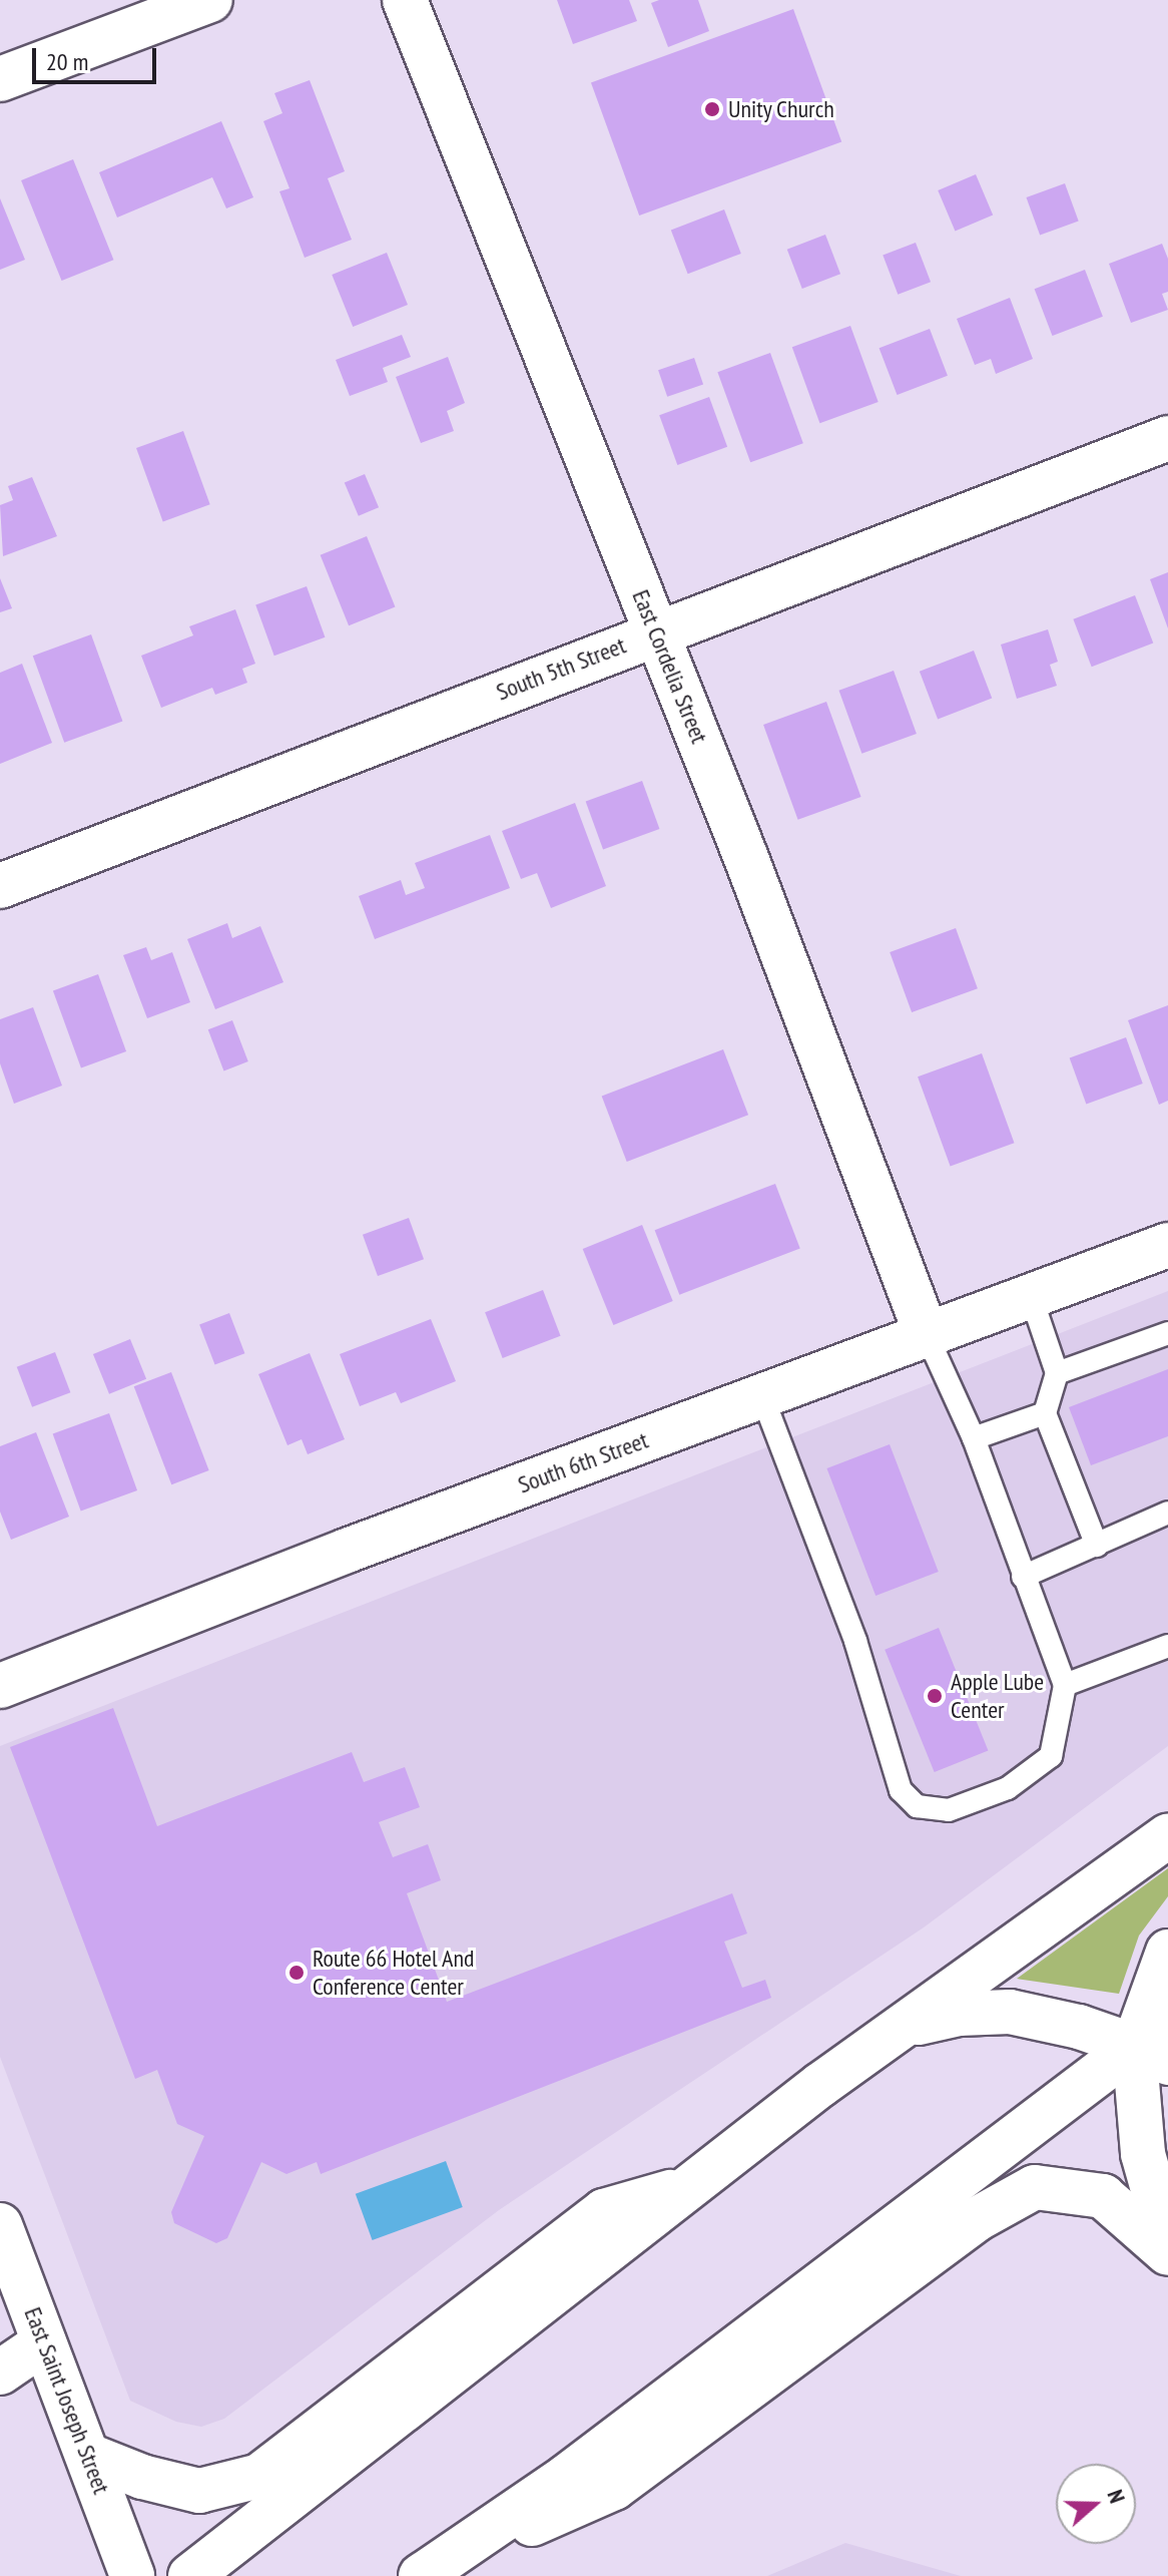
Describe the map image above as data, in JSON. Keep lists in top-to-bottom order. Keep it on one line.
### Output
{"streets":{"street":["East Cordelia Street","South 5th Street","South 6th Street","East Saint Joseph Street"]},"crossings":[["East Cordelia Street","South 5th Street"],["East Cordelia Street","South 6th Street"]],"places":["Unity Church","Apple Lube Center","Route 66 Hotel And Conference Center"],"scale_bar":"20 m","north":"right"}
